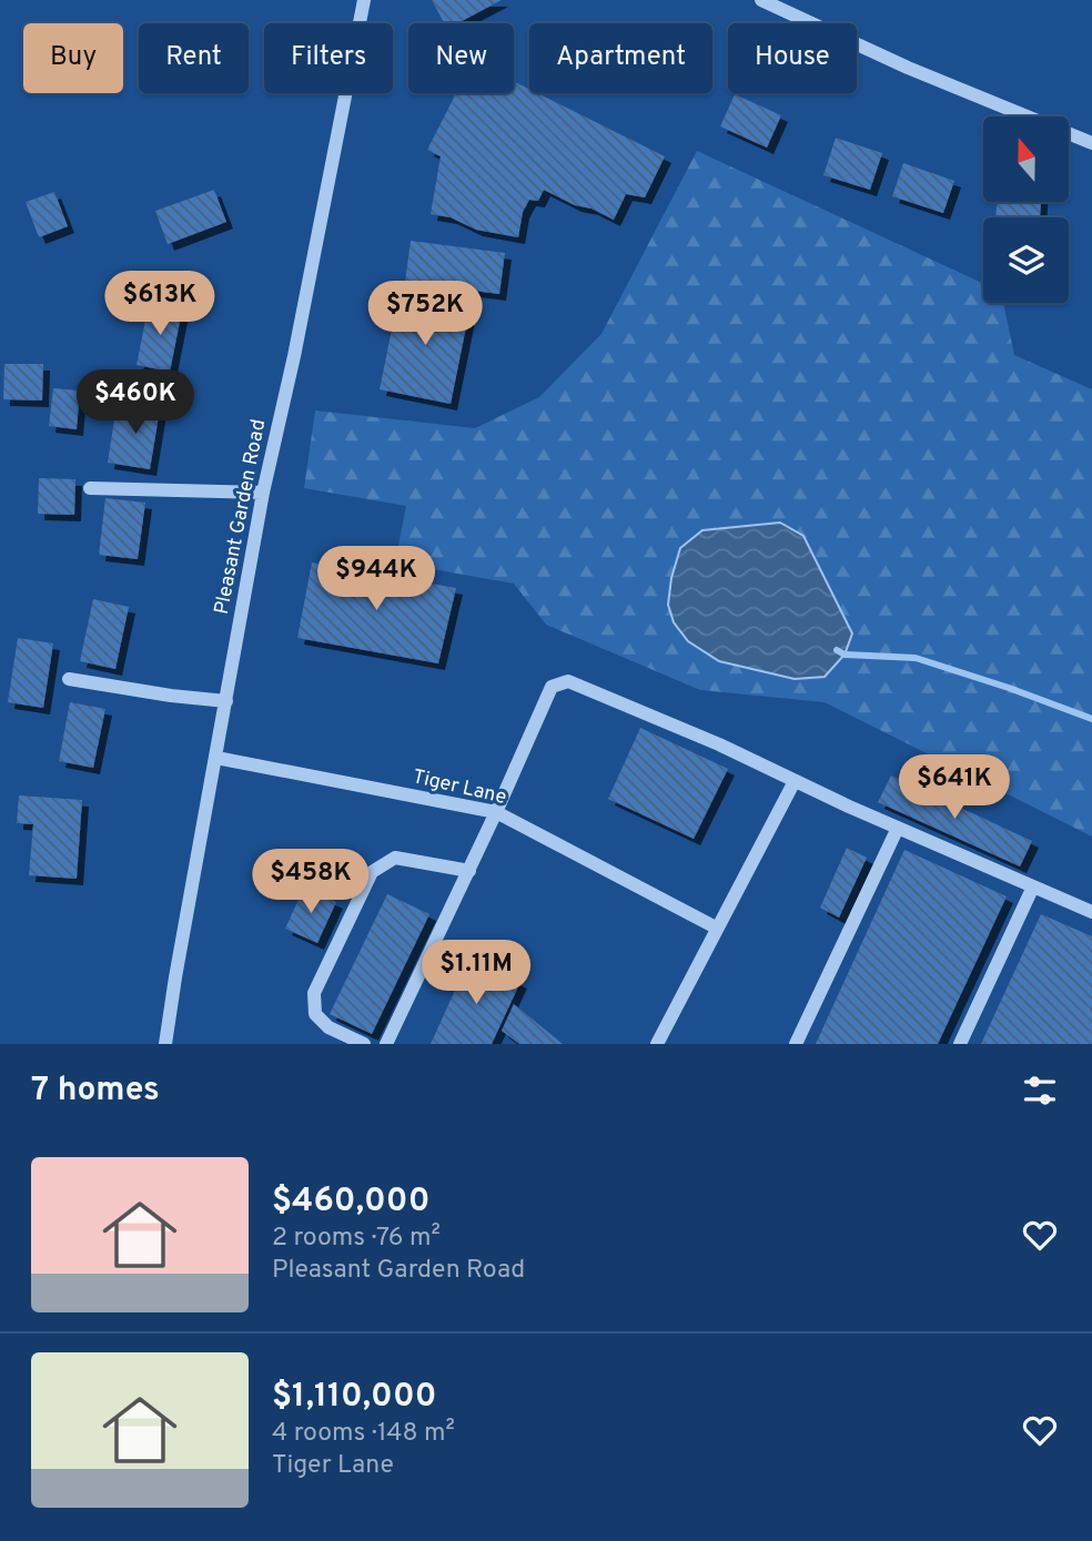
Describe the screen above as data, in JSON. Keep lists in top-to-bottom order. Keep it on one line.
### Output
{"streets":{"street":["Pleasant Garden Road","Tiger Lane"]},"crossings":[["Pleasant Garden Road","Tiger Lane"]],"north":"top","page":{"chip":["Buy","Rent","Filters","New","Apartment","House"],"price":["$613K","$752K","$460K","$944K","$641K","$458K","$1.11M"],"heading":"7 homes","list":[{"name":"$460,000","note":"2 rooms · 76 m² · Pleasant Garden Road"},{"name":"$1,110,000","note":"4 rooms · 148 m² · Tiger Lane"}]}}
